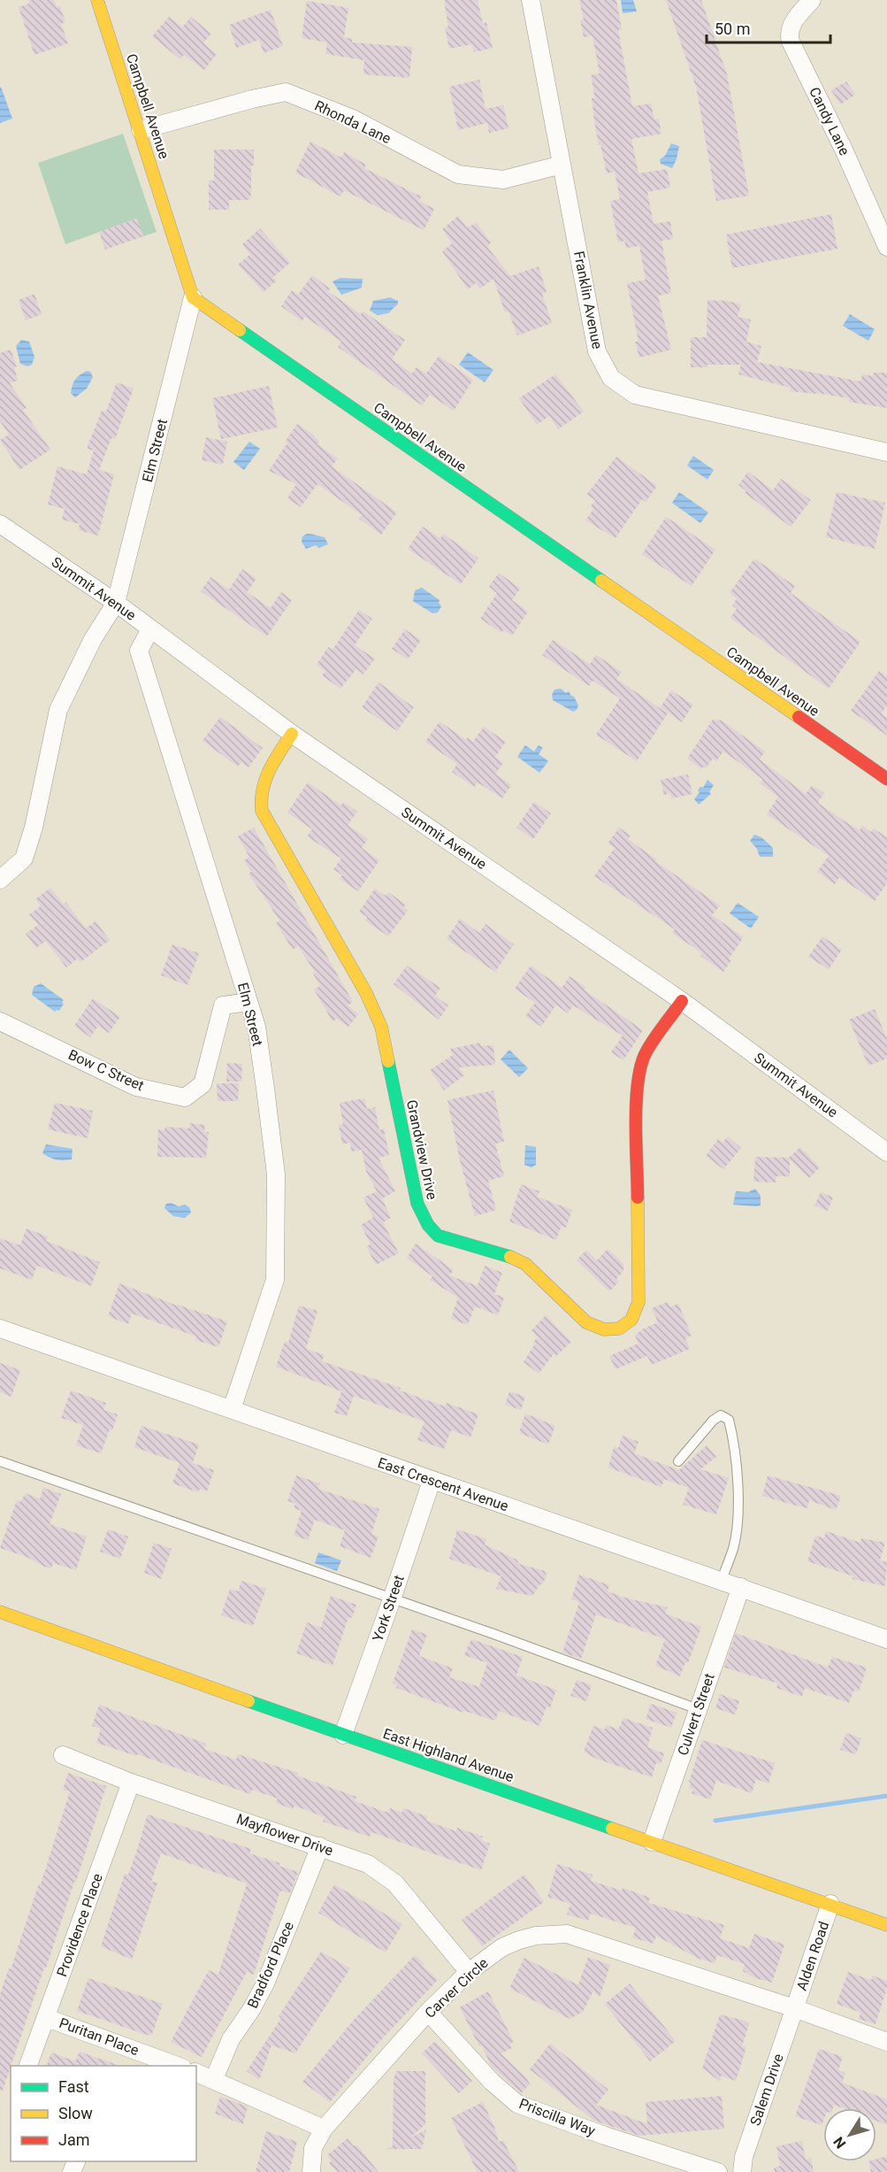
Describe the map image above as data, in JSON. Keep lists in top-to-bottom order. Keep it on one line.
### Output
{"streets":{"street":["Campbell Avenue","Candy Lane","Rhonda Lane","Franklin Avenue","Elm Street","Summit Avenue","Bow C Street","Grandview Drive","East Crescent Avenue","York Street","Culvert Street","East Highland Avenue","Mayflower Drive","Providence Place","Alden Road","Bradford Place","Carver Circle","Puritan Place","Salem Drive","Priscilla Way"]},"crossings":[["Campbell Avenue","Rhonda Lane"],["Campbell Avenue","Elm Street"],["Rhonda Lane","Franklin Avenue"],["Elm Street","Summit Avenue"],["Elm Street","Bow C Street"],["Elm Street","East Crescent Avenue"],["Summit Avenue","Grandview Drive"],["East Crescent Avenue","York Street"],["East Crescent Avenue","Culvert Street"],["York Street","East Highland Avenue"],["Culvert Street","East Highland Avenue"],["East Highland Avenue","Alden Road"],["Mayflower Drive","Providence Place"],["Mayflower Drive","Bradford Place"],["Mayflower Drive","Carver Circle"],["Providence Place","Puritan Place"],["Alden Road","Carver Circle"],["Alden Road","Salem Drive"],["Carver Circle","Salem Drive"],["Carver Circle","Priscilla Way"]],"legend":["Fast","Slow","Jam"],"scale_bar":"50 m","north":"bottom left"}
